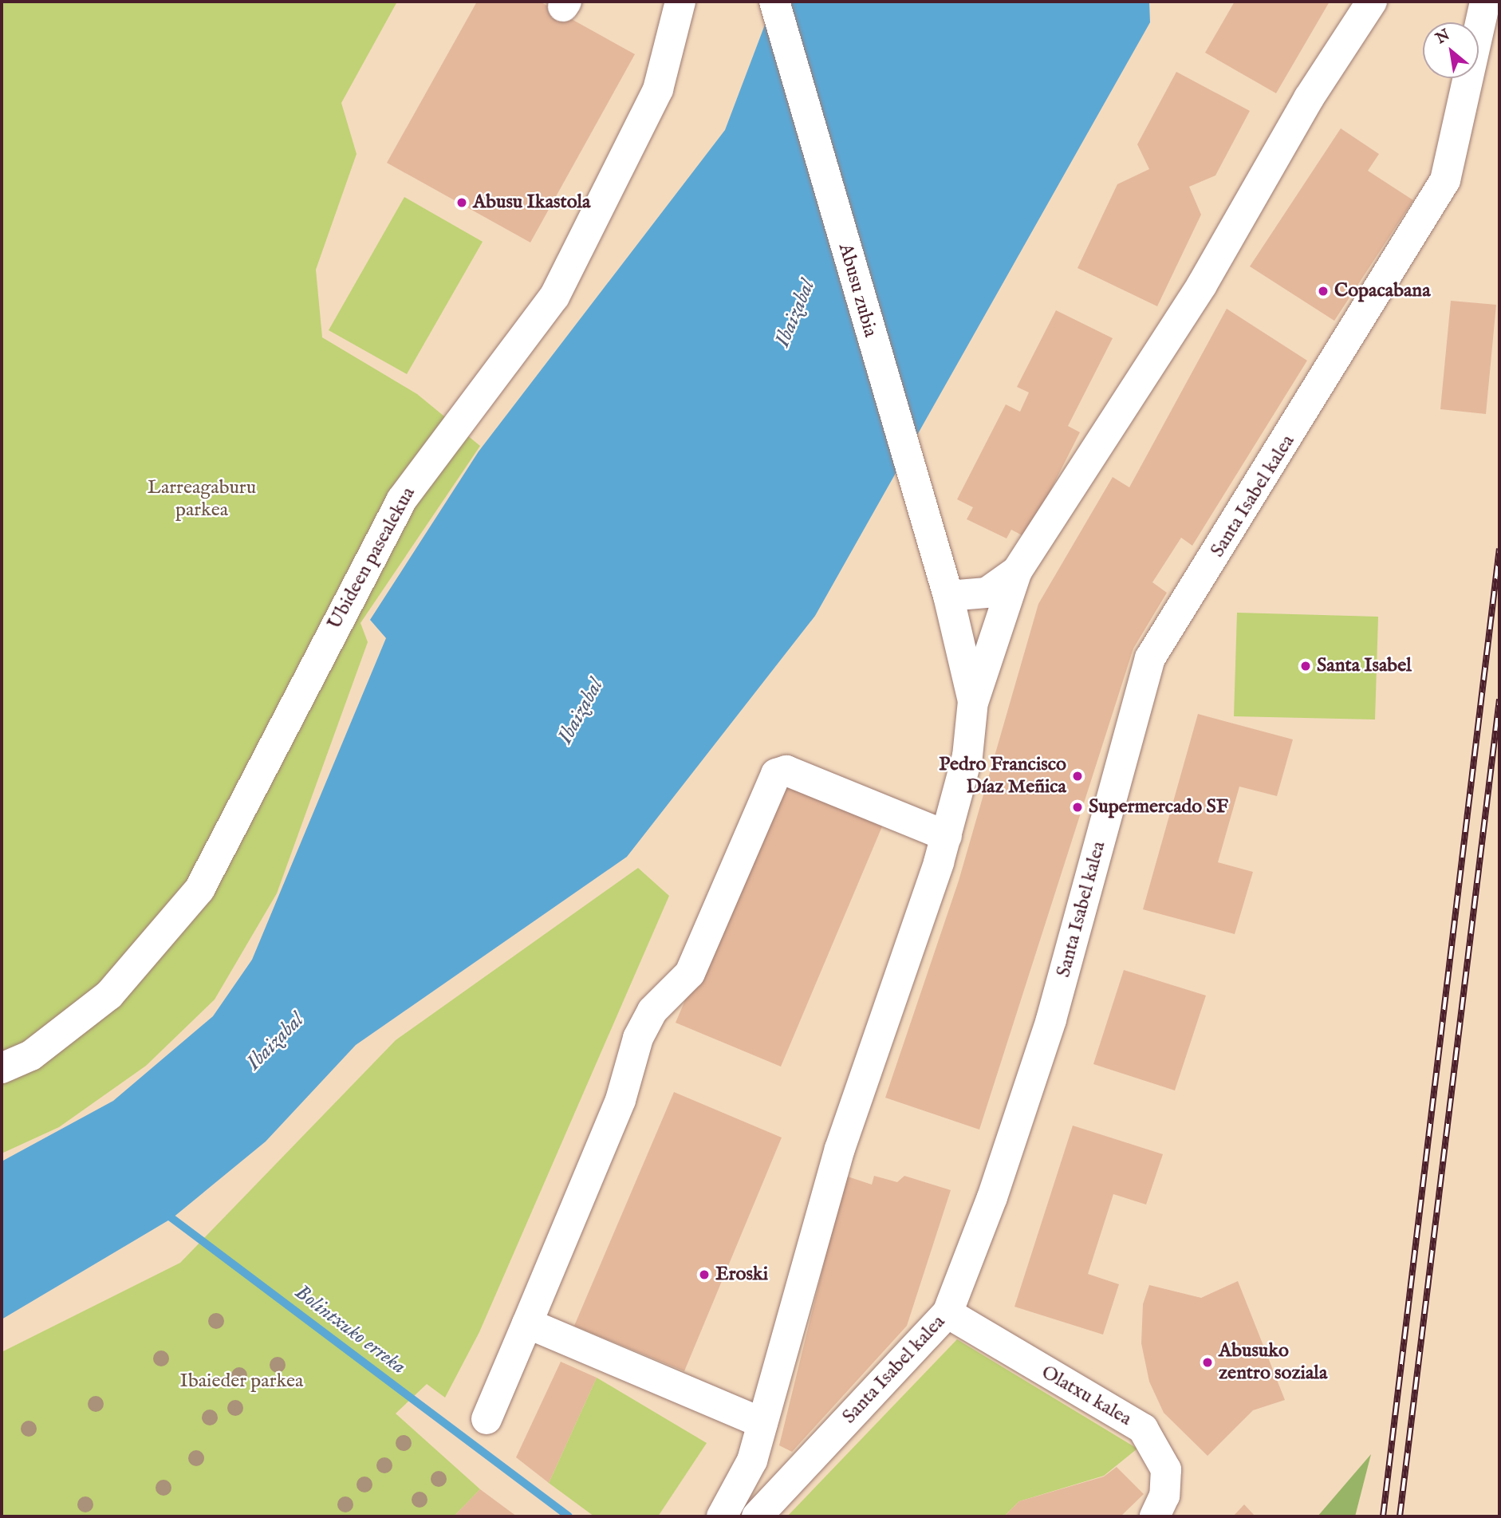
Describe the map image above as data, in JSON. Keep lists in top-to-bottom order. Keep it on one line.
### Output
{"streets":{"street":["Abusu zubia","Santa Isabel kalea","Ubideen pasealekua","Olatxu kalea"]},"crossings":[["Santa Isabel kalea","Olatxu kalea"]],"water":["Ibaizabal","Bolintxuko erreka"],"parks":["Larreagaburu parkea","Ibaieder parkea"],"places":["Abusu Ikastola","Copacabana","Santa Isabel","Pedro Francisco Díaz Meñica","Supermercado SF","Eroski","Abusuko zentro soziala"],"north":"top left"}
